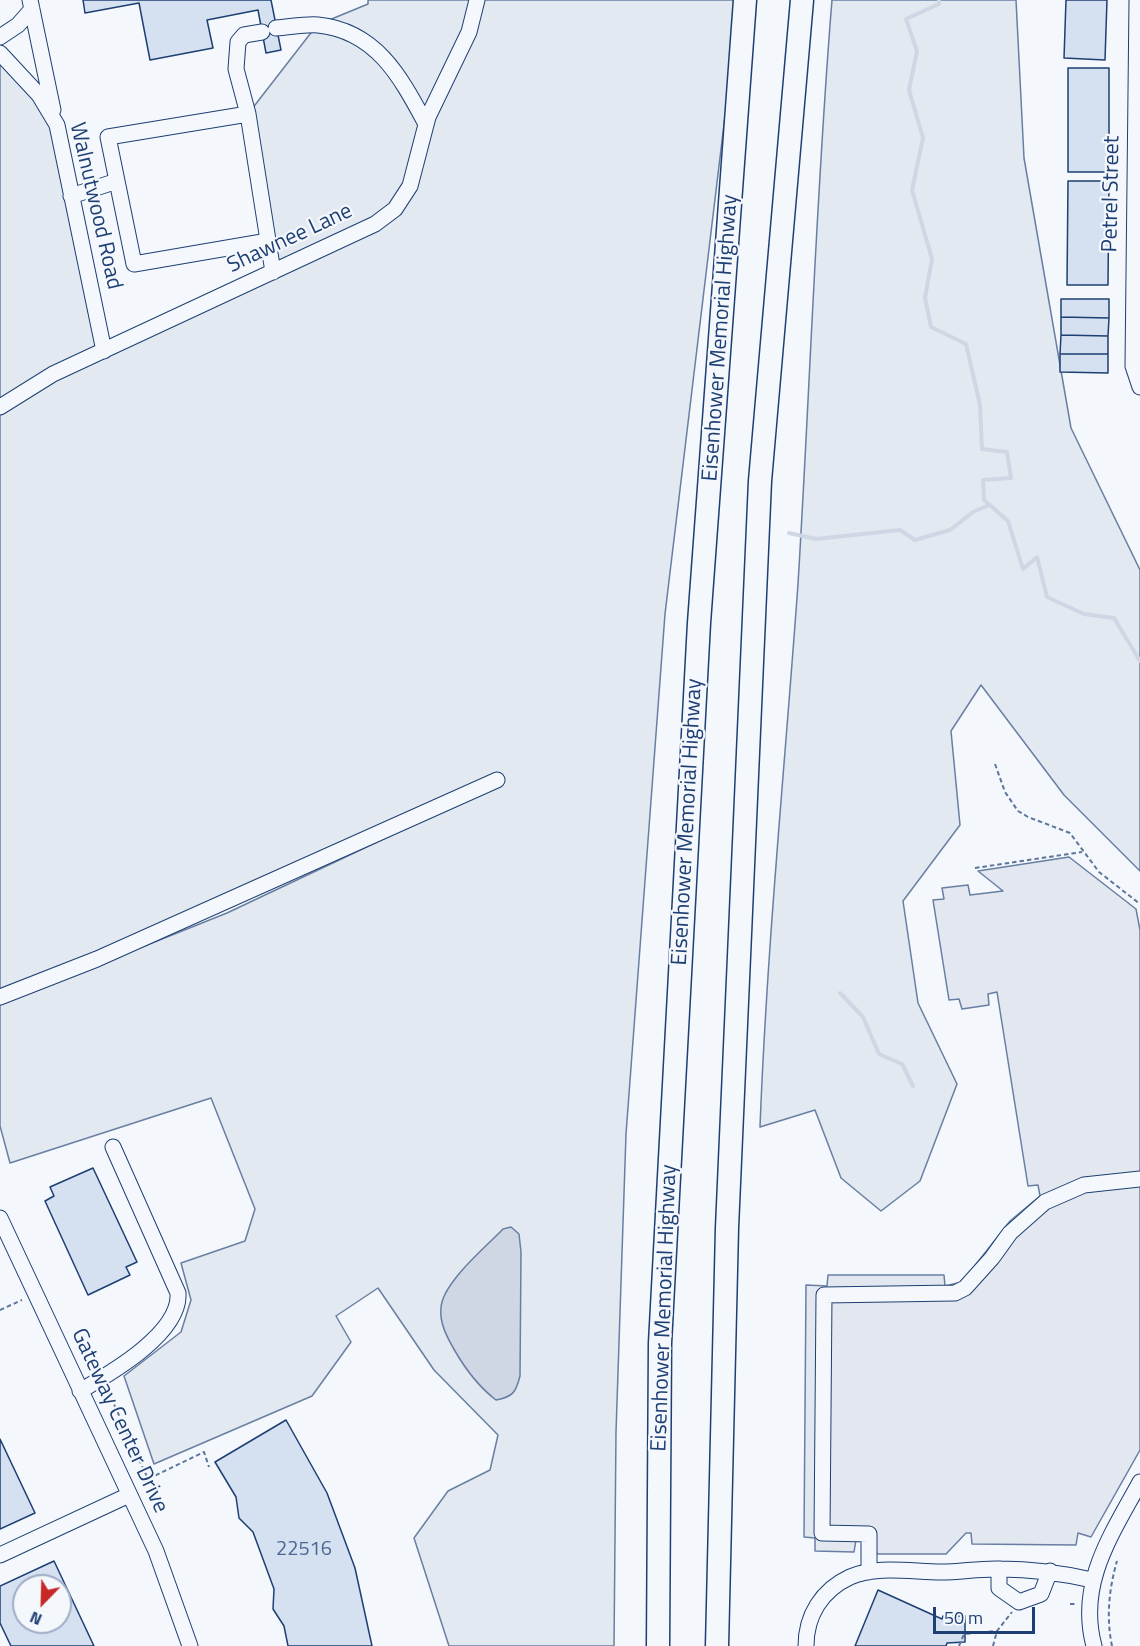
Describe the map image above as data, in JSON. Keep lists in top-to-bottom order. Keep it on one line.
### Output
{"streets":{"highway":["Eisenhower Memorial Highway"],"street":["Petrel Street","Walnutwood Road","Shawnee Lane","Gateway Center Drive"]},"crossings":[["Walnutwood Road","Shawnee Lane"]],"house_numbers":["22516"],"scale_bar":"50 m","north":"bottom left"}
